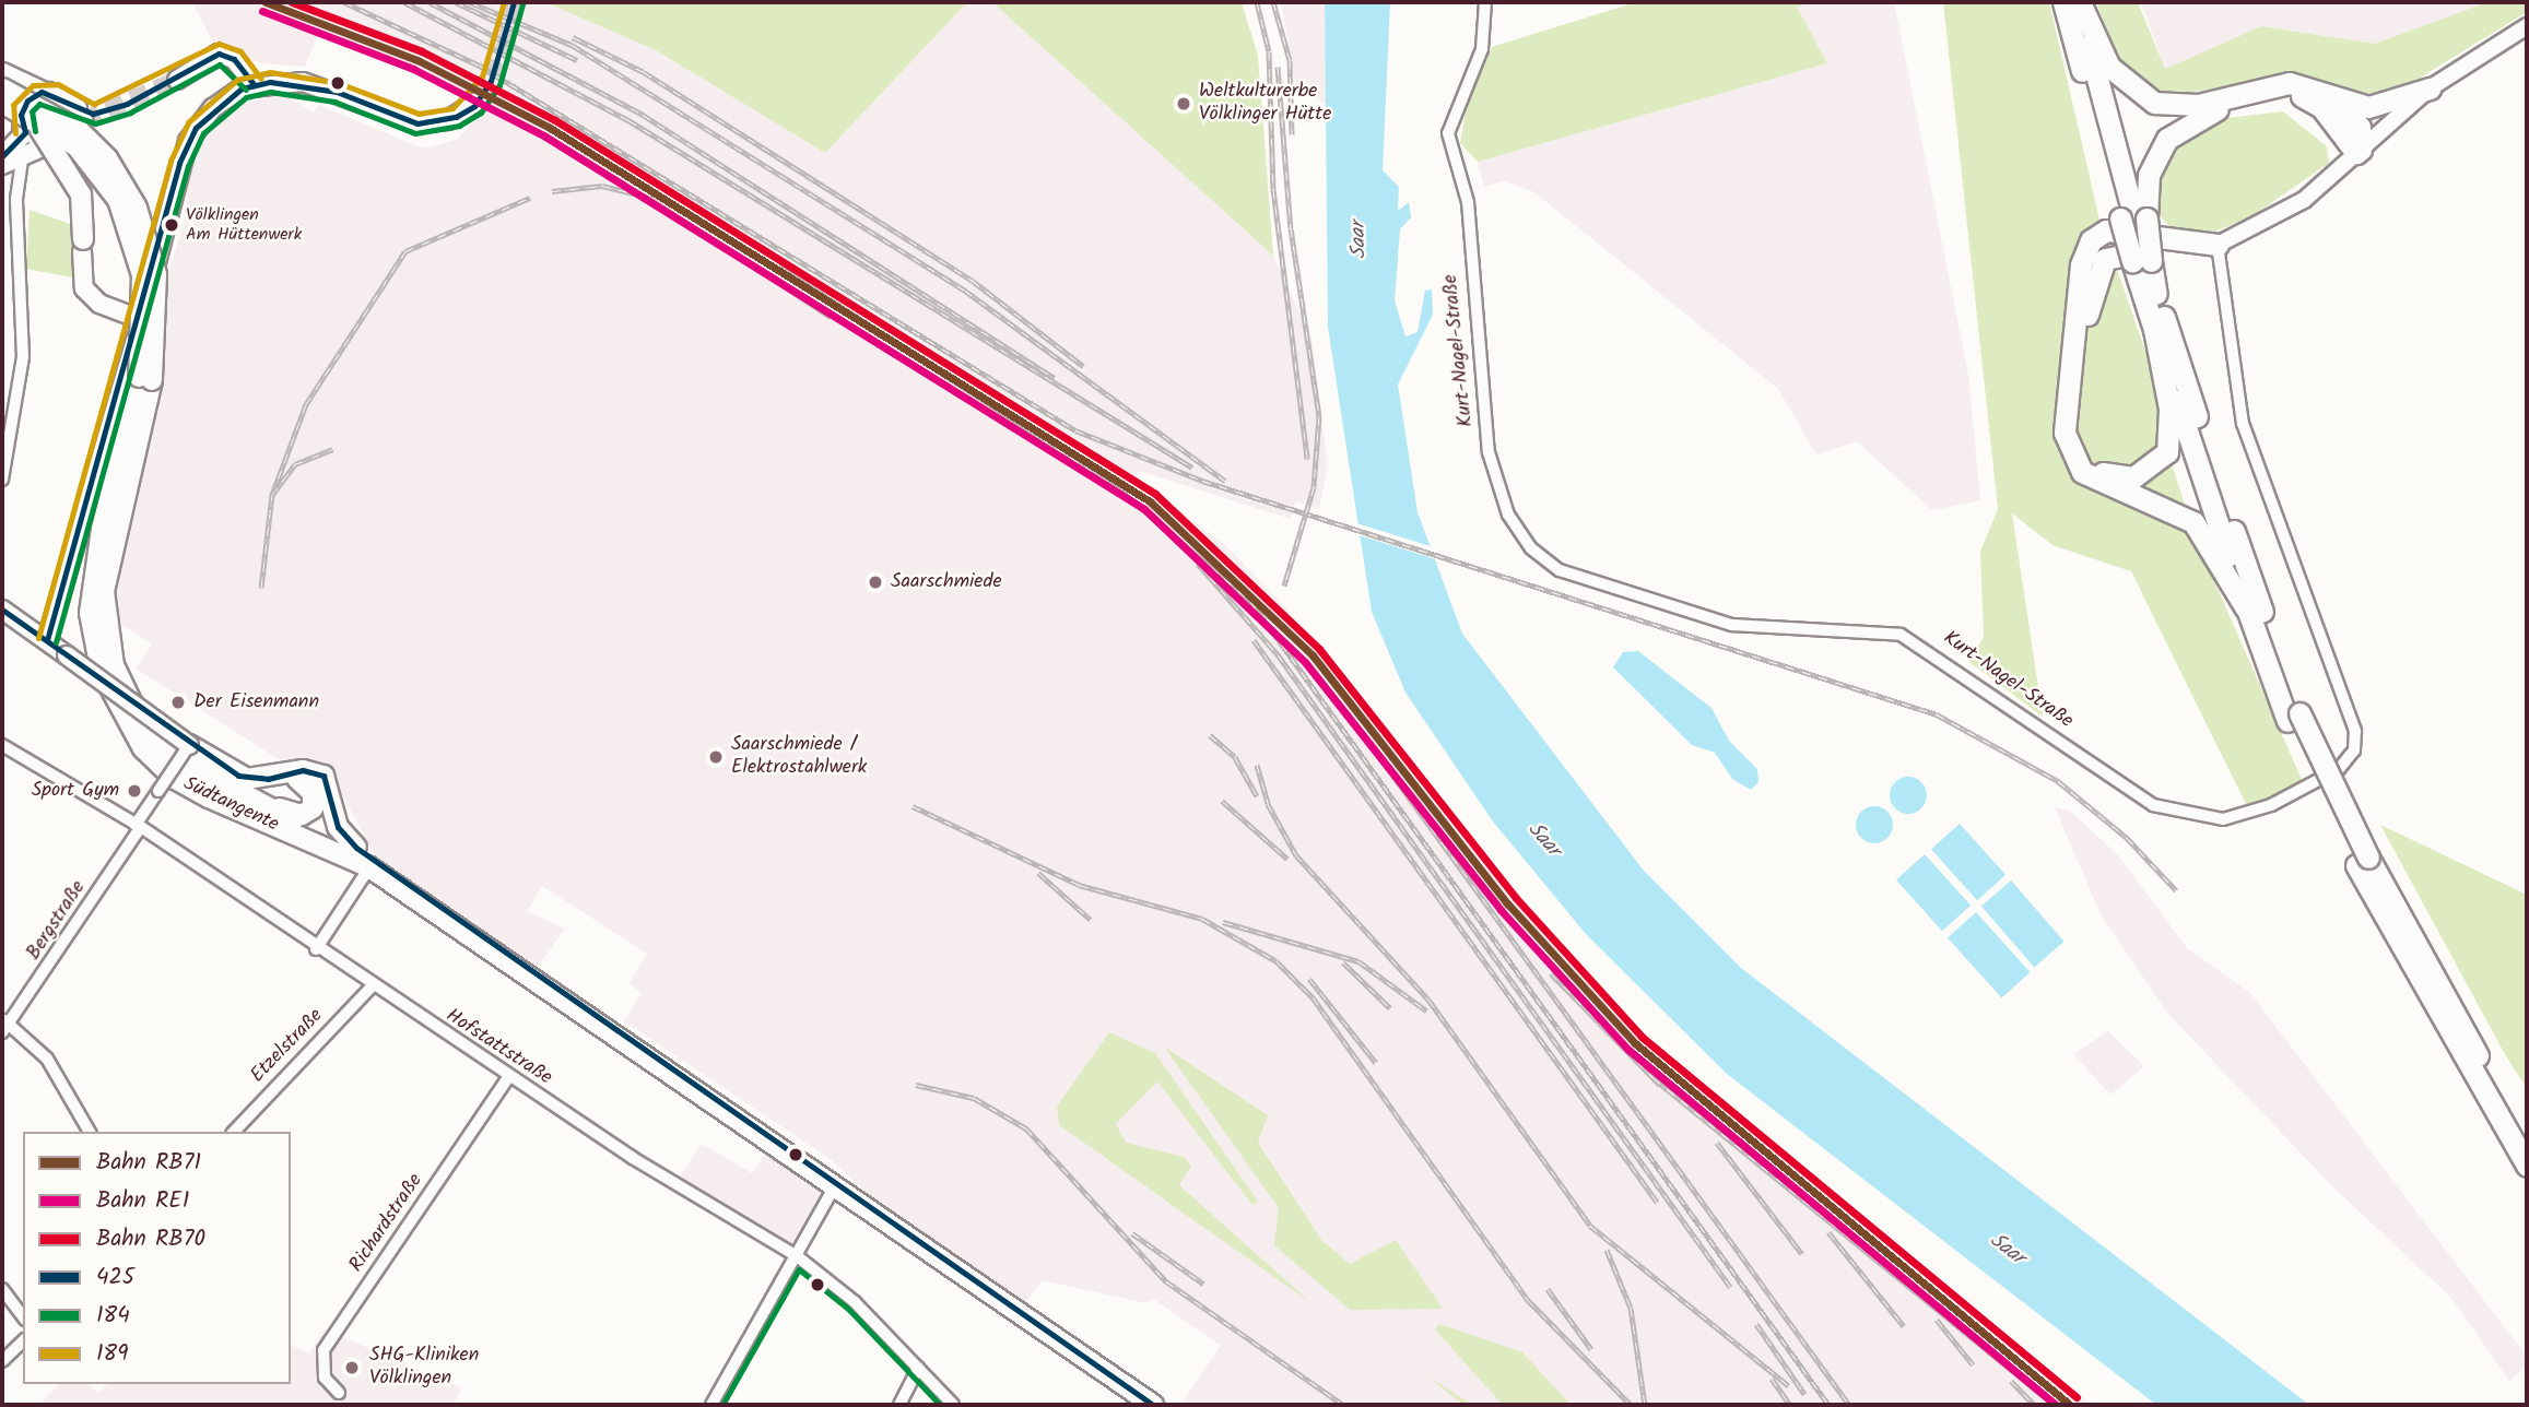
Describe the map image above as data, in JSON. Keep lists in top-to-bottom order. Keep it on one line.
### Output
{"streets":{"main road":["Südtangente"],"street":["Kurt-Nagel-Straße","Bergstraße","Etzelstraße","Hofstattstraße","Richardstraße"]},"crossings":[["Bergstraße","Hofstattstraße"],["Etzelstraße","Hofstattstraße"],["Hofstattstraße","Richardstraße"]],"water":["Saar"],"places":["Weltkulturerbe Völklinger Hütte","Völklingen Am Hüttenwerk","Saarschmiede","Der Eisenmann","Saarschmiede / Elektrostahlwerk","Sport Gym","SHG-Kliniken Völklingen"],"lines":["rail line RB71","rail line RB70","transit line 425","transit line 189","transit line 184","rail line RE1"],"legend":["Bahn RB71","Bahn RE1","Bahn RB70","425","184","189"]}
